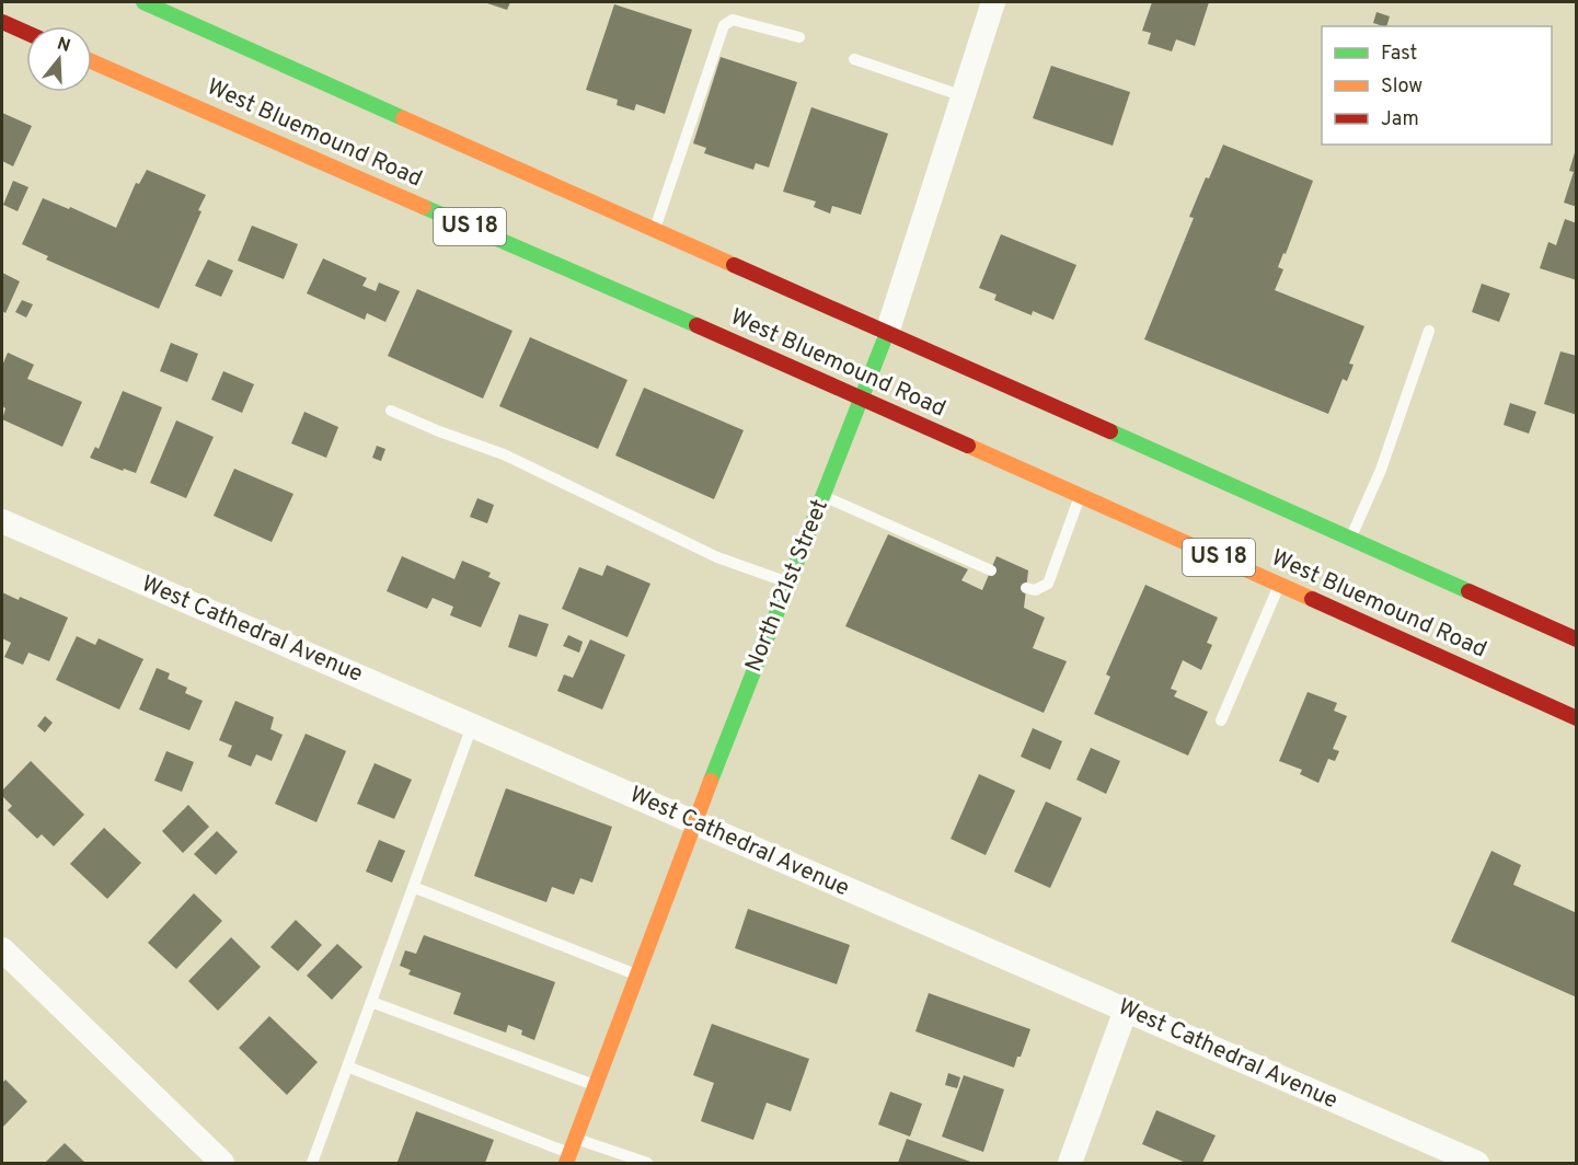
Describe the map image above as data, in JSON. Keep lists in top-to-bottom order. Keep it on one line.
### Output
{"streets":{"main road":["West Bluemound Road","US 18","North 121st Street"],"street":["West Cathedral Avenue"]},"crossings":[["West Bluemound Road","North 121st Street"],["North 121st Street","West Cathedral Avenue"]],"legend":["Fast","Slow","Jam"],"north":"top"}
